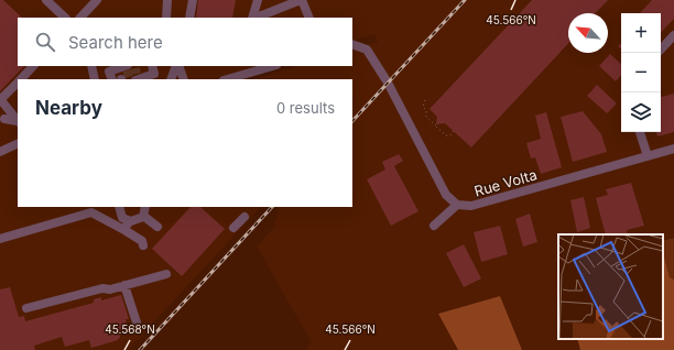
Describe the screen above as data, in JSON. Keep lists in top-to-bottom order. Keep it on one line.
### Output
{"streets":{"street":["Rue Volta"]},"north":"top left","page":{"map_buttons":["+","−"],"search":"Search here","heading":["Nearby","0 results"]},"coordinates":["45.566°N","45.568°N"]}
